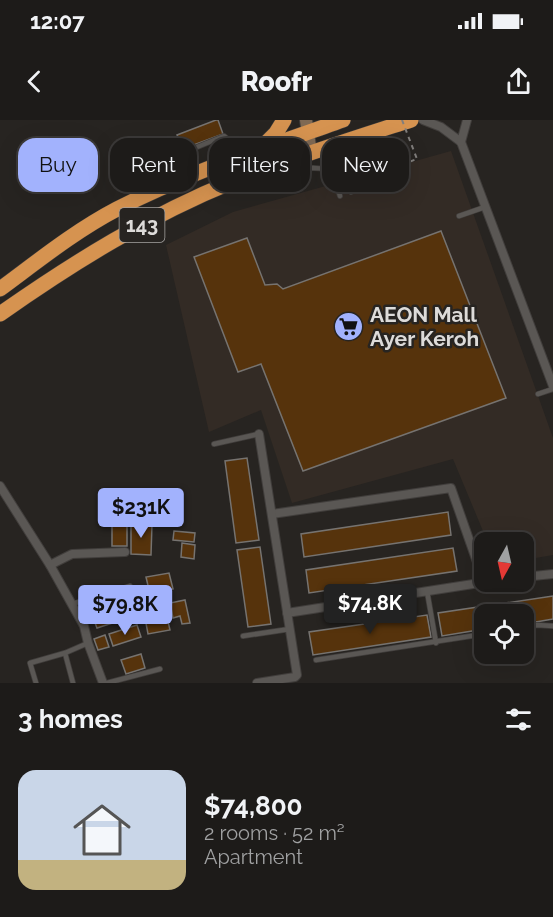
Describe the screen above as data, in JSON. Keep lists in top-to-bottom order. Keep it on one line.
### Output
{"streets":{"highway":["143"]},"places":{"supermarket":["AEON Mall Ayer Keroh"]},"north":"bottom","page":{"status":"12:07","header":"Roofr","chip":["Buy","Rent","Filters","New"],"price":["$231K","$74.8K","$79.8K"],"heading":"3 homes","list":[{"name":"$74,800","note":"2 rooms · 52 m² · Apartment"}]}}
